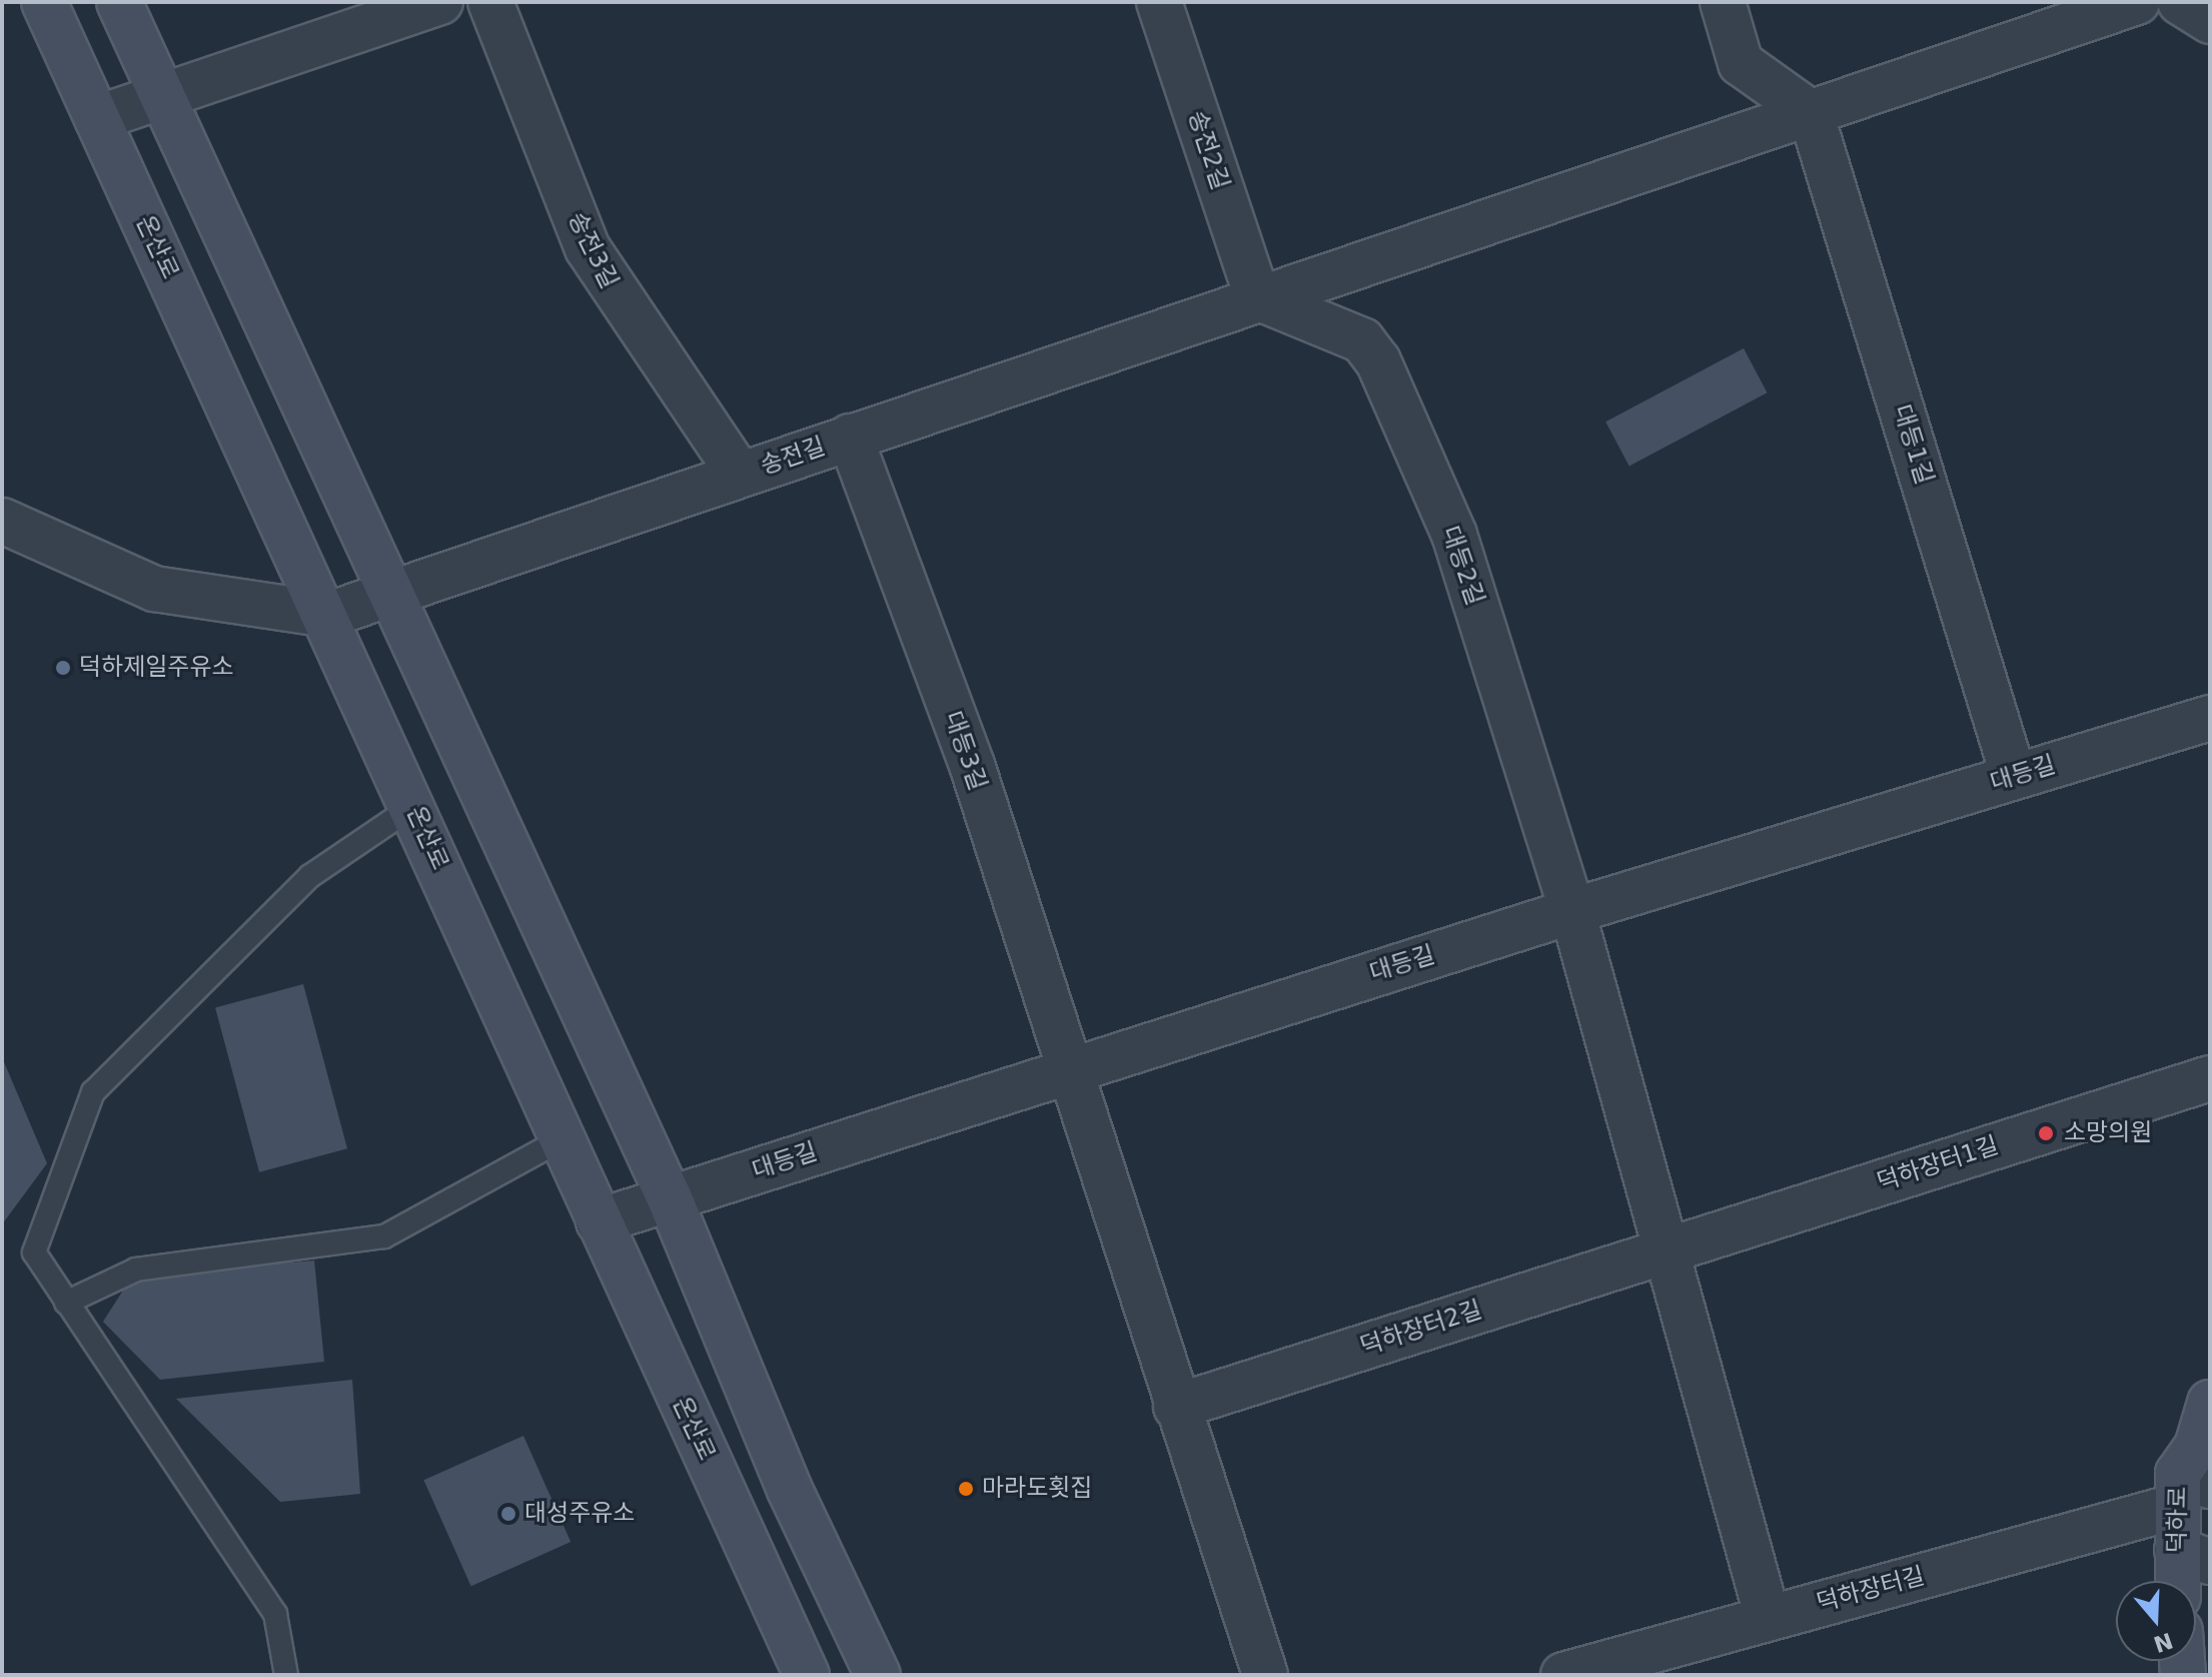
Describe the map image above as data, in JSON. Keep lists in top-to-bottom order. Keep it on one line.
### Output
{"streets":{"main road":["온산로","덕하로"],"street":["송전2길","송전3길","대등1길","송전길","대등2길","대등3길","대등길","덕하장터1길","덕하장터2길","덕하장터길"]},"crossings":[["송전2길","송전길"],["송전2길","대등2길"],["온산로","송전길"],["온산로","대등길"],["송전3길","송전길"],["대등1길","송전길"],["대등1길","대등길"],["송전길","대등2길"],["송전길","대등3길"],["대등2길","대등길"],["대등3길","대등길"],["덕하장터1길","덕하장터2길"],["덕하로","덕하장터길"]],"places":["덕하제일주유소","소망의원","마라도횟집","대성주유소"],"north":"bottom"}
